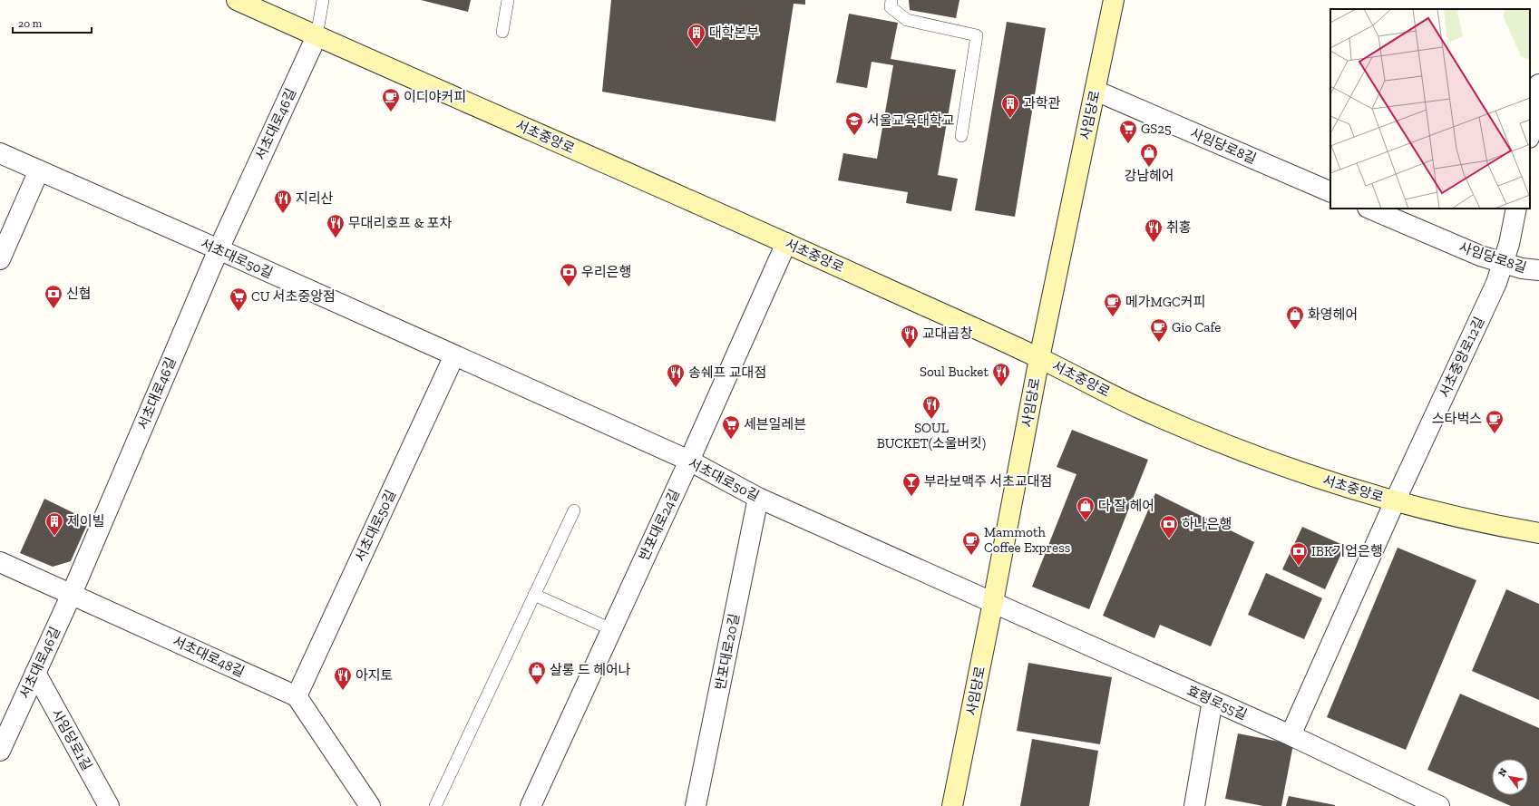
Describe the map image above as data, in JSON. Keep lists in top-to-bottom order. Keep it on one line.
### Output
{"streets":{"main road":["사임당로","서초중앙로"],"street":["서초대로46길","사임당로8길","서초대로50길","서초중앙로12길","반포대로24길","반포대로20길","서초대로48길","효령로55길","사임당로1길"]},"crossings":[["사임당로","서초중앙로"],["사임당로","사임당로8길"],["사임당로","서초대로50길"],["사임당로","효령로55길"],["서초대로46길","서초중앙로"],["서초대로46길","서초대로50길"],["서초대로46길","서초대로48길"],["서초대로46길","사임당로1길"],["서초중앙로","서초중앙로12길"],["서초중앙로","반포대로24길"],["서초중앙로","효령로55길"],["사임당로8길","서초중앙로12길"],["서초대로50길","반포대로24길"],["서초대로50길","반포대로20길"],["서초대로50길","서초대로48길"],["서초대로50길","효령로55길"]],"places":{"building":["대학본부","과학관","제이빌"],"cafe":["이디야커피","메가MGC커피","Gio Cafe","스타벅스","Mammoth Coffee Express"],"school or university":["서울교육대학교"],"supermarket":["GS25","CU 서초중앙점","세븐일레븐"],"shop":["강남헤어","화영헤어","다 잘 헤어","살롱 드 헤어나"],"restaurant":["지리산","무대리호프 & 포차","취홍","교대곱창","Soul Bucket","송쉐프 교대점","SOUL BUCKET(소울버킷)","아지토"],"bank":["우리은행","신협","하나은행","IBK기업은행"],"bar":["부라보맥주 서초교대점"]},"scale_bar":"20 m","north":"top left"}
